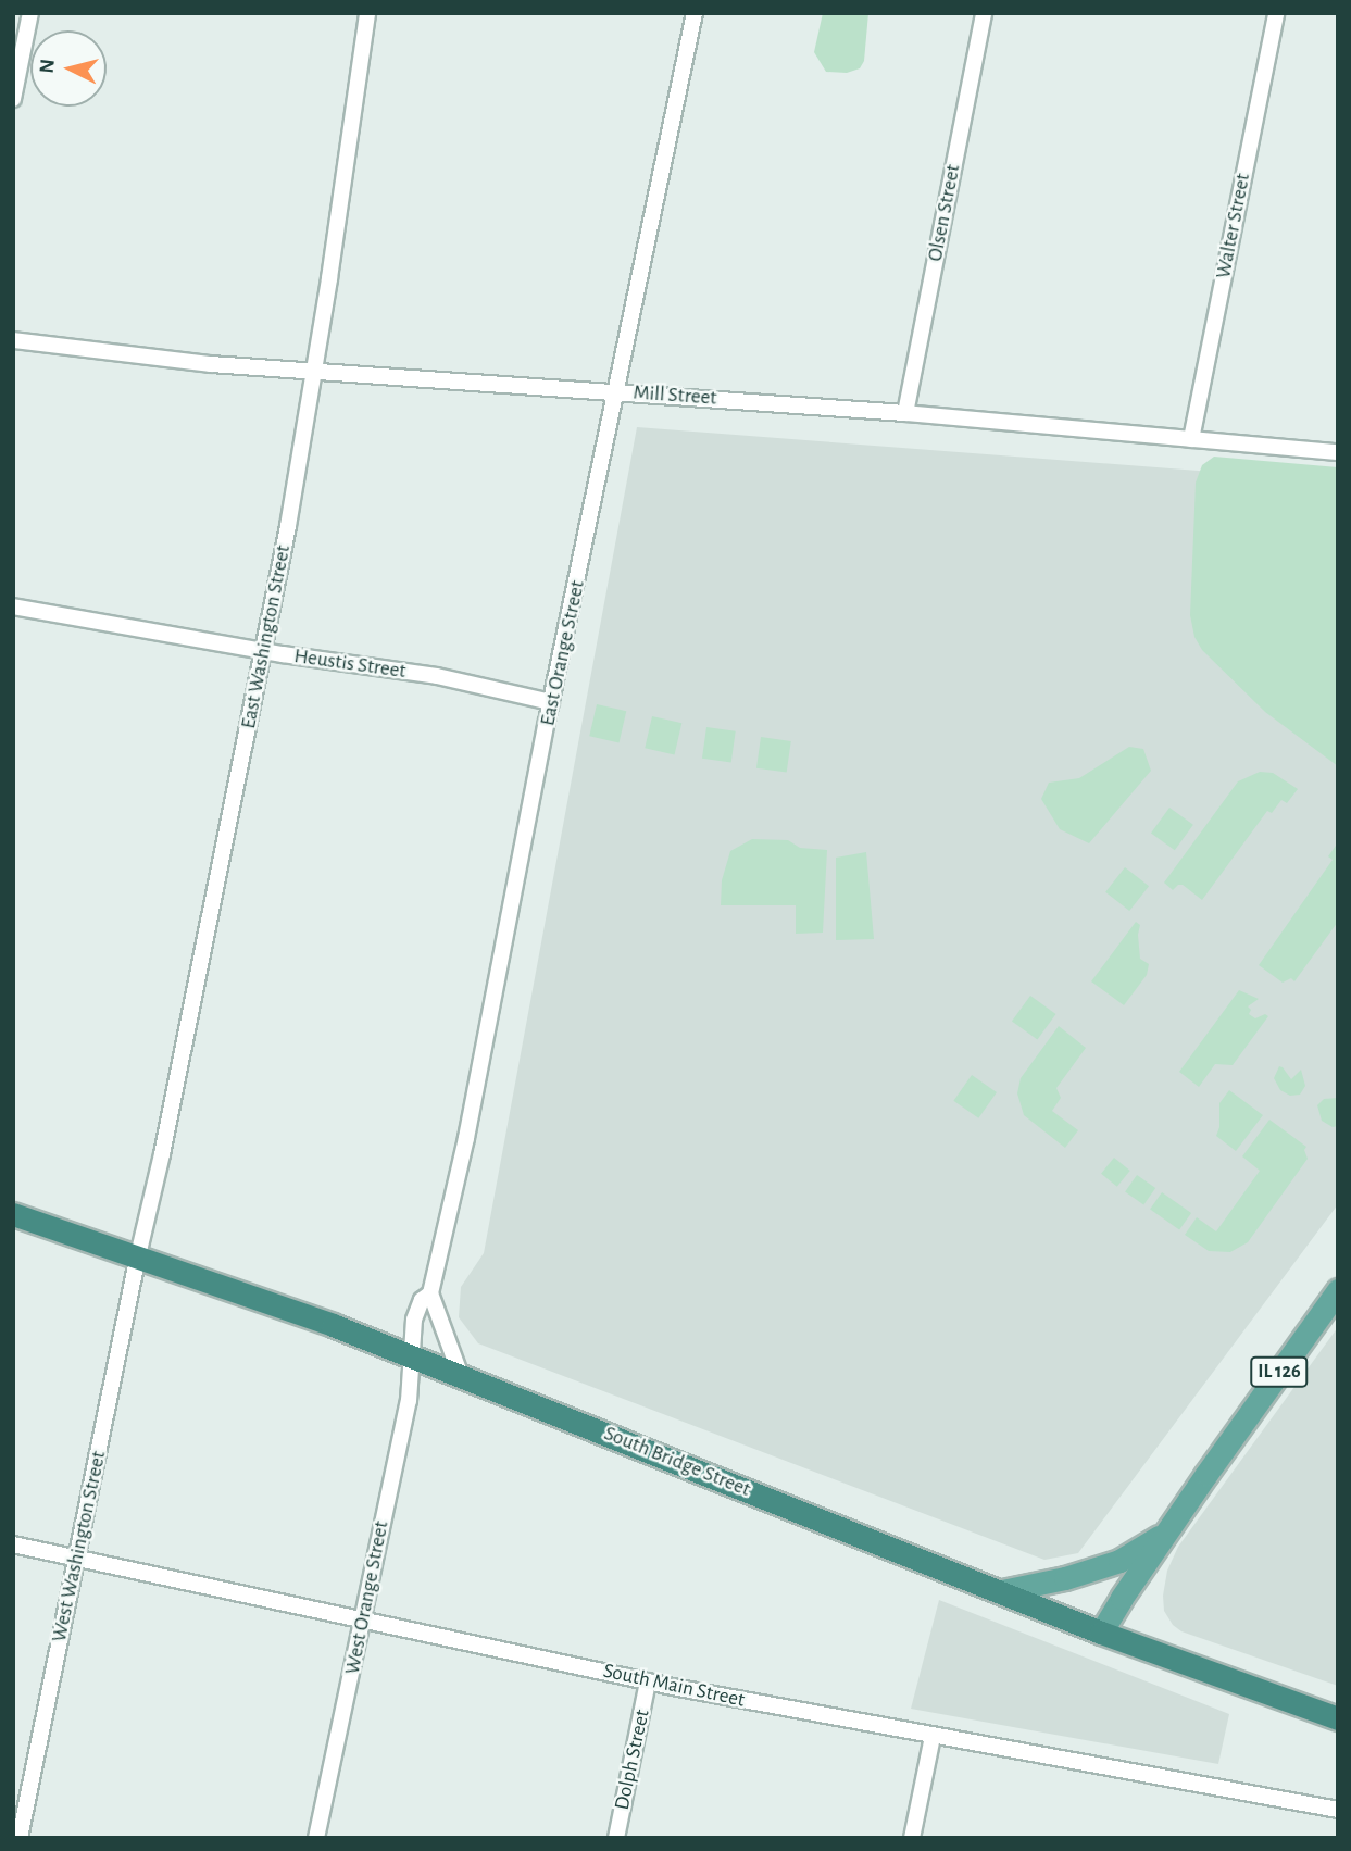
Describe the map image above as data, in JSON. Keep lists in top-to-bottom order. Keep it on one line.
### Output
{"streets":{"highway":["South Bridge Street"],"main road":["IL 126"],"street":["Olsen Street","Walter Street","Mill Street","East Washington Street","East Orange Street","Heustis Street","West Washington Street","West Orange Street","South Main Street","Dolph Street"]},"crossings":[["Olsen Street","Mill Street"],["Walter Street","Mill Street"],["Mill Street","East Washington Street"],["Mill Street","East Orange Street"],["East Washington Street","Heustis Street"],["East Washington Street","South Bridge Street"],["East Washington Street","West Washington Street"],["East Orange Street","Heustis Street"],["East Orange Street","South Bridge Street"],["East Orange Street","West Orange Street"],["South Bridge Street","West Washington Street"],["South Bridge Street","West Orange Street"],["West Washington Street","South Main Street"],["West Orange Street","South Main Street"],["South Main Street","Dolph Street"]],"north":"left"}
